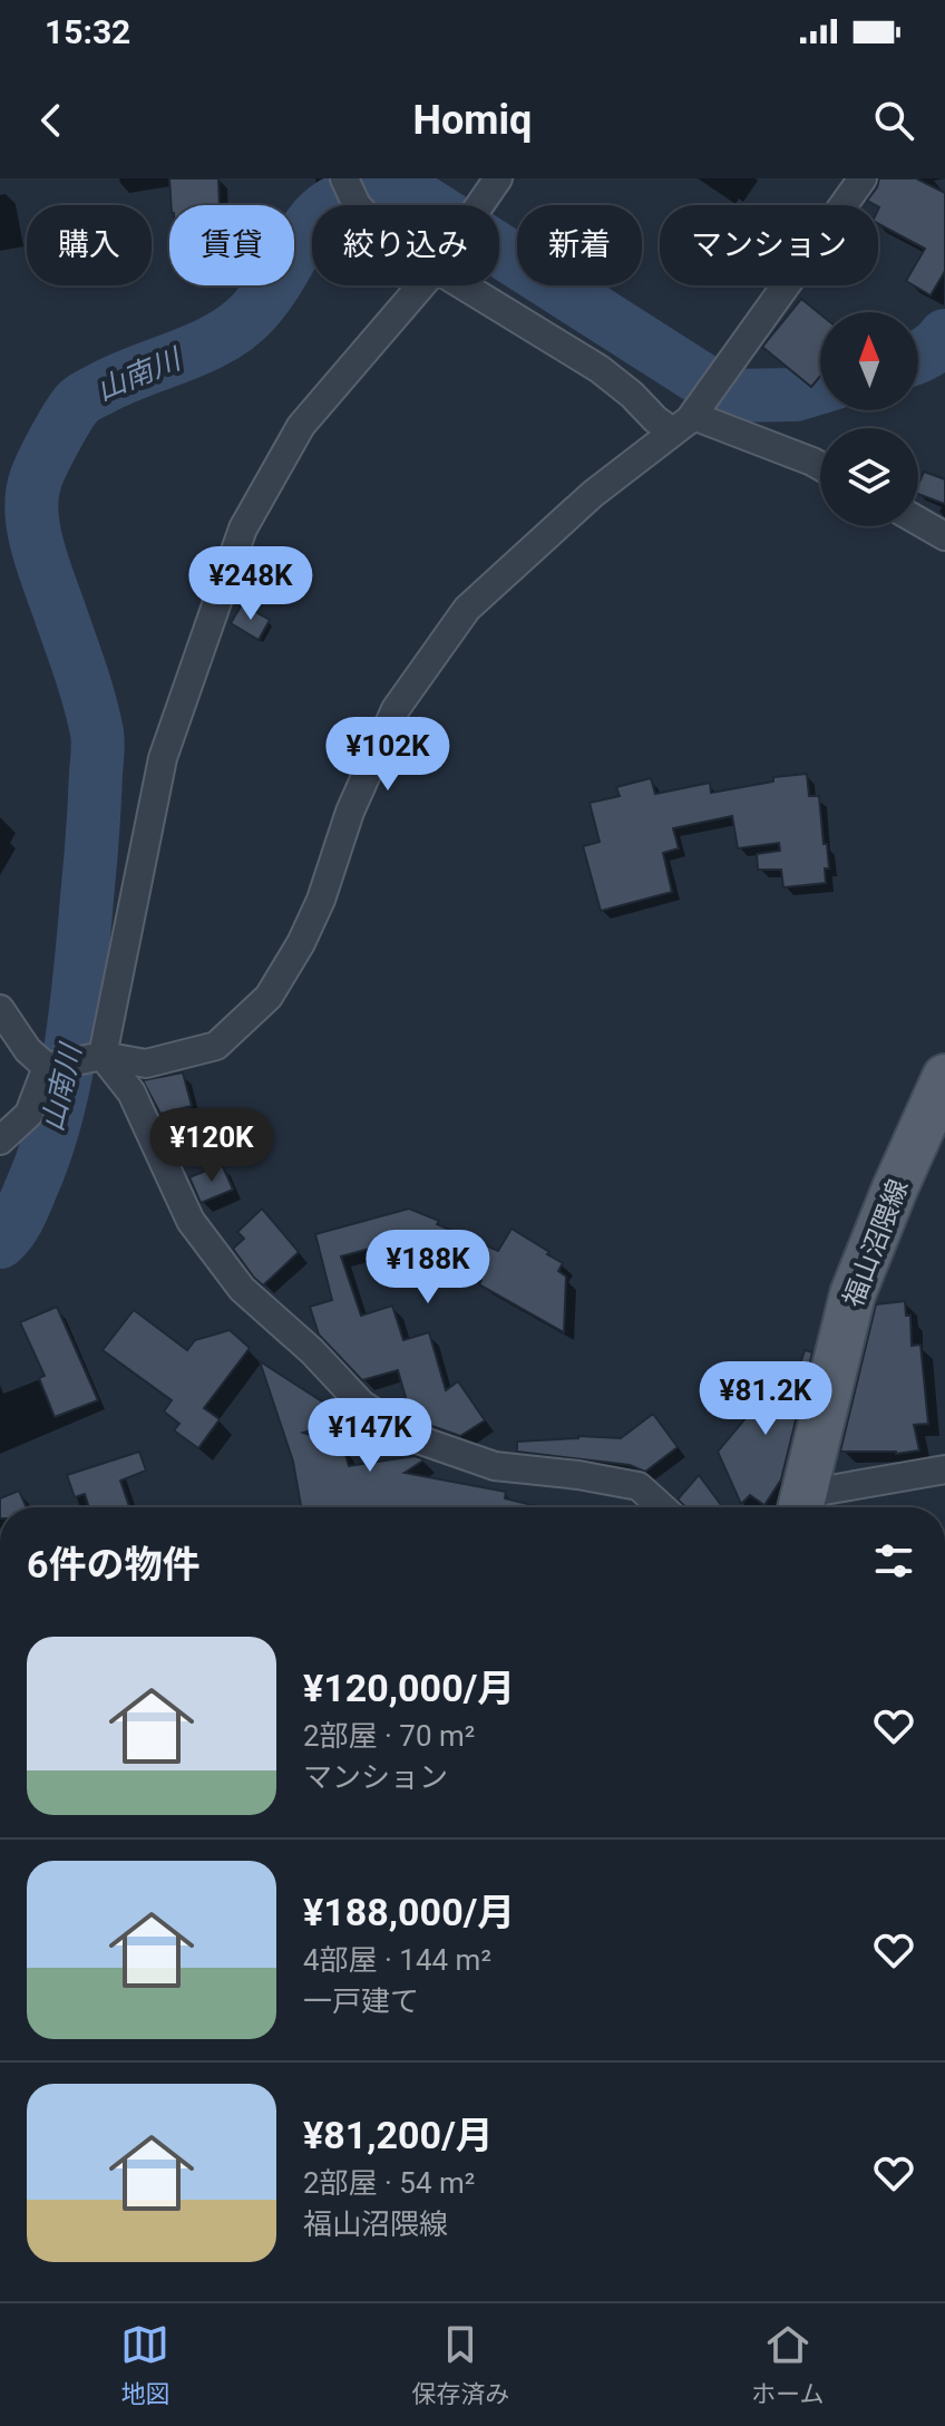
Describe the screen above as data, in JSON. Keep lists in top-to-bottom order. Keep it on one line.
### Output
{"streets":{"main road":["福山沼隈線"]},"water":["山南川"],"north":"top","page":{"status":"15:32","header":"Homiq","chip":["購入","賃貸","絞り込み","新着","マンション"],"price":["¥248K","¥102K","¥120K","¥188K","¥81.2K","¥147K"],"heading":"6件の物件","list":[{"name":"¥120,000/月","note":"2部屋 · 70 m² · マンション"},{"name":"¥188,000/月","note":"4部屋 · 144 m² · 一戸建て"},{"name":"¥81,200/月","note":"2部屋 · 54 m² · 福山沼隈線"}],"tabs":["地図","保存済み","ホーム"]}}
